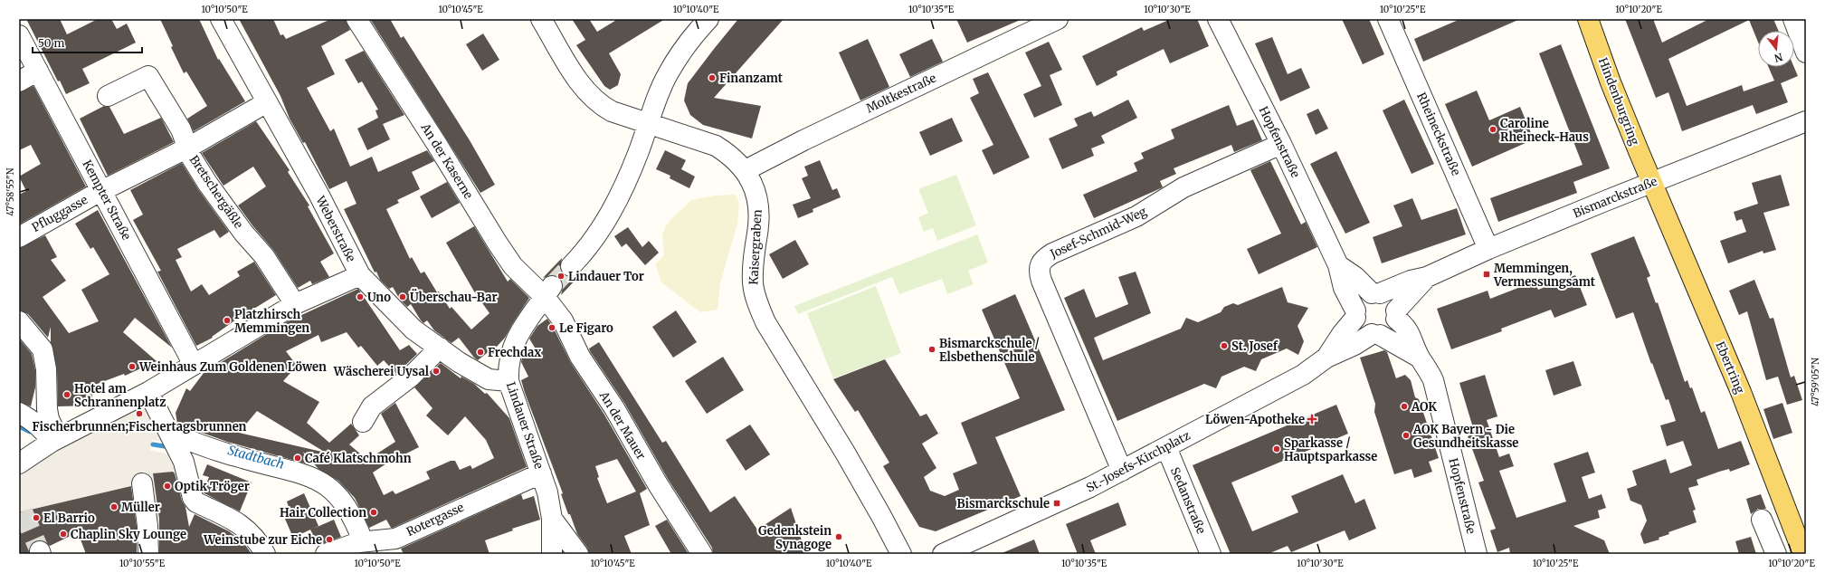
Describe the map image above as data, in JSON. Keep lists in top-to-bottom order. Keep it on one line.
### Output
{"streets":{"main road":["Hindenburgring","Ebertring"],"street":["Moltkestraße","Rheineckstraße","Hopfenstraße","An der Kaserne","Bretschergäßle","Bismarckstraße","Kempter Straße","Pfluggasse","Weberstraße","Josef-Schmid-Weg","Kaisergraben","Lindauer Straße","An der Mauer","St.-Josefs-Kirchplatz","Sedanstraße","Rotergasse"]},"crossings":[["Moltkestraße","Kaisergraben"],["Hindenburgring","Bismarckstraße"],["Hindenburgring","Ebertring"],["Rheineckstraße","Bismarckstraße"],["Hopfenstraße","Bismarckstraße"],["Hopfenstraße","Josef-Schmid-Weg"],["Hopfenstraße","St.-Josefs-Kirchplatz"],["An der Kaserne","Lindauer Straße"],["An der Kaserne","An der Mauer"],["Bretschergäßle","Pfluggasse"],["Bismarckstraße","Ebertring"],["Bismarckstraße","St.-Josefs-Kirchplatz"],["Kempter Straße","Pfluggasse"],["Pfluggasse","Weberstraße"],["Weberstraße","Lindauer Straße"],["Josef-Schmid-Weg","St.-Josefs-Kirchplatz"],["Lindauer Straße","An der Mauer"],["Lindauer Straße","Rotergasse"],["St.-Josefs-Kirchplatz","Sedanstraße"]],"water":["Stadtbach"],"places":{"other":["Finanzamt","Caroline Rheineck-Haus","Lindauer Tor","Uno","Überschau-Bar","Platzhirsch Memmingen","Le Figaro","St. Josef","Bismarckschule / Elsbethenschule","Frechdax","Weinhaus Zum Goldenen Löwen","Wäscherei Uysal","Hotel am Schrannenplatz","AOK","Fischerbrunnen;Fischertagsbrunnen","AOK Bayern - Die Gesundheitskasse","Sparkasse / Hauptsparkasse","Café Klatschmohn","Optik Tröger","Müller","Hair Collection","El Barrio","Chaplin Sky Lounge","Gedenkstein Synagoge","Weinstube zur Eiche"],"transit":["Memmingen, Vermessungsamt","Bismarckschule"],"health":["Löwen-Apotheke"]},"scale_bar":"50 m","north":"bottom","coordinates":["10°10'50\"E","10°10'45\"E","10°10'40\"E","10°10'35\"E","10°10'30\"E","10°10'25\"E","10°10'20\"E","47°58'55\"N","47°59'05\"N","10°10'55\"E"]}
